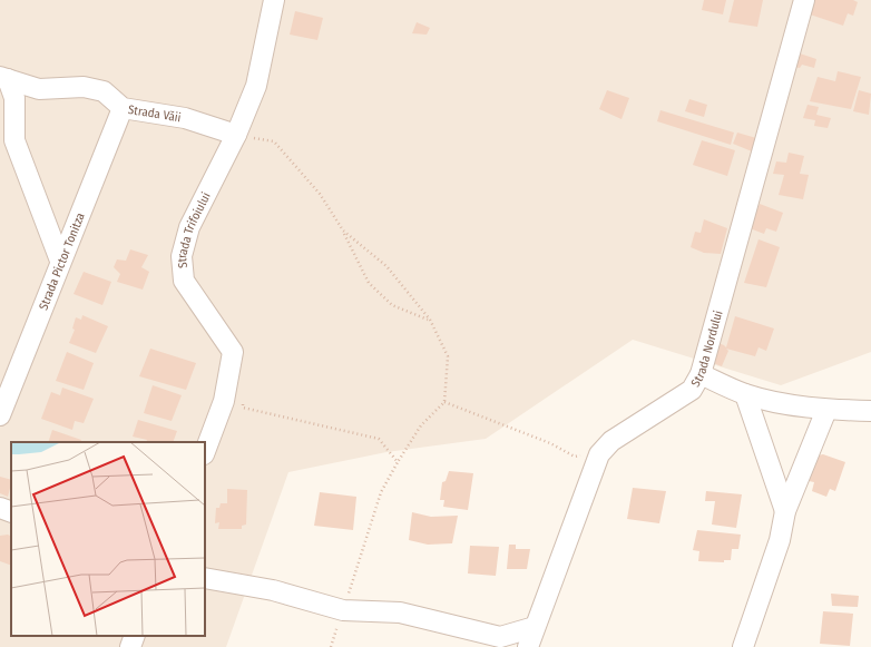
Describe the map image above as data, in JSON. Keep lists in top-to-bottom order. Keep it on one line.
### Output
{"streets":{"street":["Strada Văii","Strada Trifoiului","Strada Pictor Tonitza","Strada Nordului"]},"crossings":[["Strada Văii","Strada Trifoiului"],["Strada Văii","Strada Pictor Tonitza"]]}
